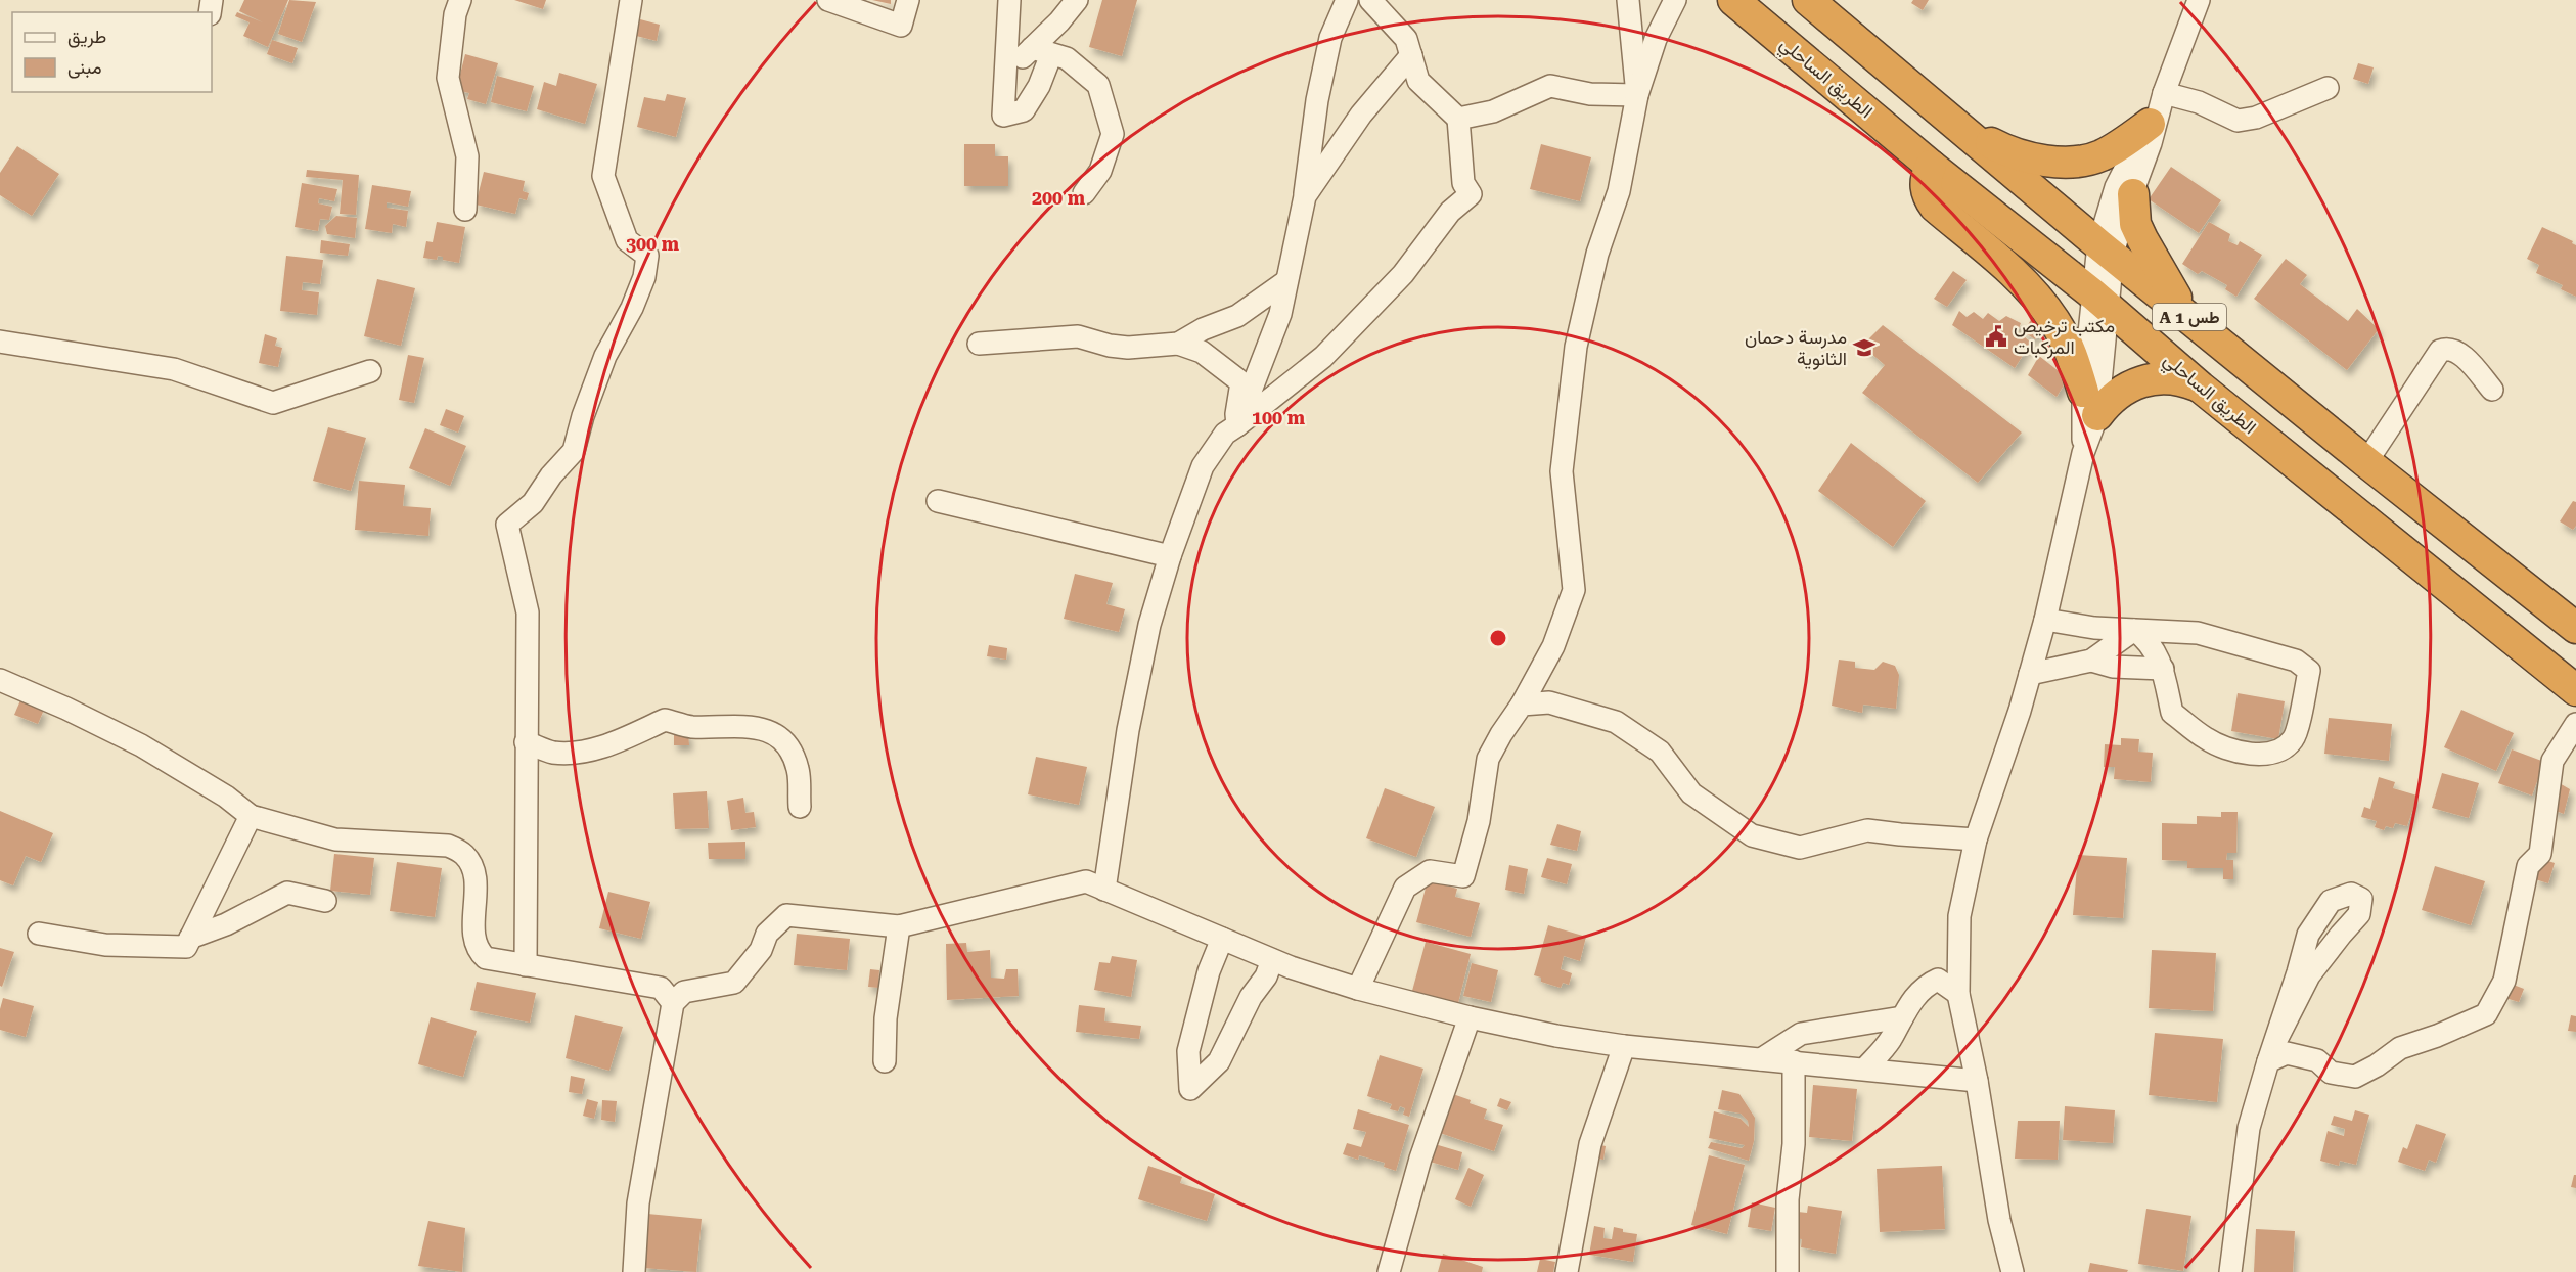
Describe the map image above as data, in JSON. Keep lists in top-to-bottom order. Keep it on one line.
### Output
{"streets":{"highway":["الطريق الساحلي","A 1 طس"]},"places":{"public building":["مكتب ترخيص المركبات"],"school or university":["مدرسة دحمان الثانوية"]},"legend":["طريق","مبنى"],"rings":["200 m","300 m","100 m"]}
